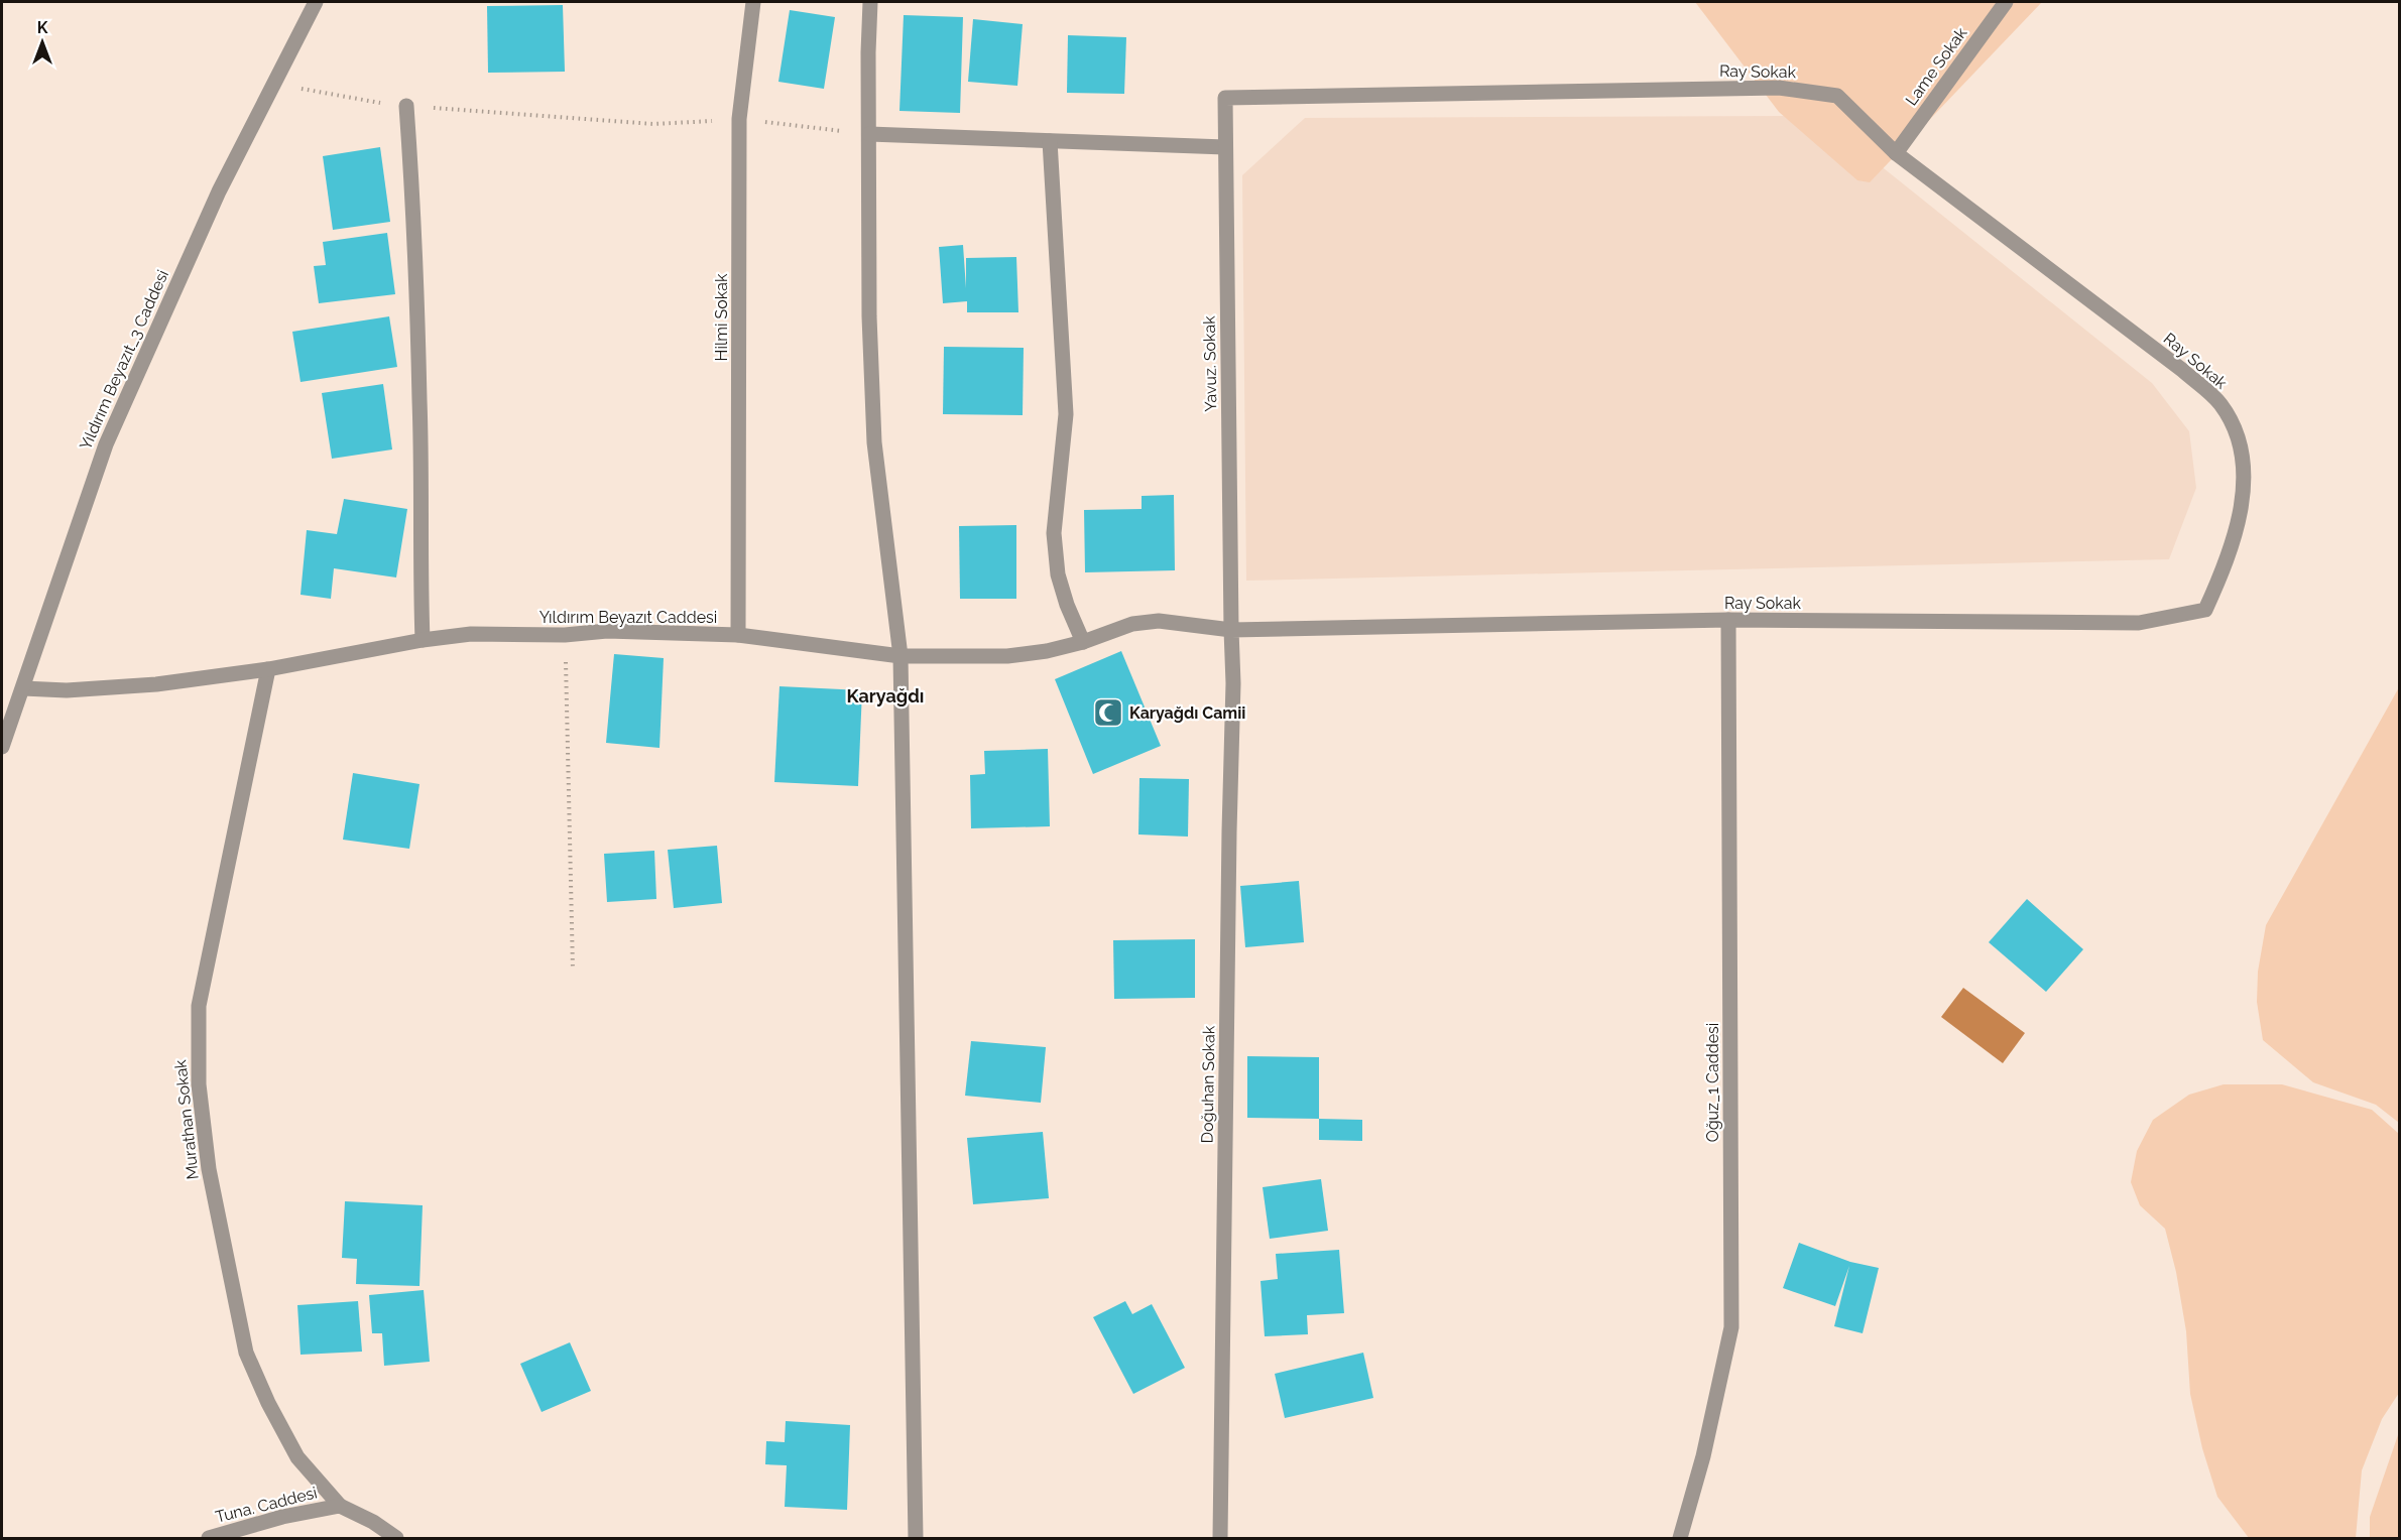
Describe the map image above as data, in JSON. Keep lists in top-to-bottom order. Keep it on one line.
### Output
{"streets":{"street":["Lame Sokak","Ray Sokak","Hilmi Sokak","Yıldırım Beyazıt_3 Caddesi","Yavuz. Sokak","Yıldırım Beyazıt Caddesi","Oğuz_1 Caddesi","Doğuhan Sokak","Murathan Sokak","Tuna. Caddesi"]},"crossings":[["Lame Sokak","Ray Sokak"],["Ray Sokak","Yavuz. Sokak"],["Ray Sokak","Yıldırım Beyazıt Caddesi"],["Ray Sokak","Oğuz_1 Caddesi"],["Ray Sokak","Doğuhan Sokak"],["Hilmi Sokak","Yıldırım Beyazıt Caddesi"],["Yıldırım Beyazıt_3 Caddesi","Yıldırım Beyazıt Caddesi"],["Yavuz. Sokak","Yıldırım Beyazıt Caddesi"],["Yavuz. Sokak","Doğuhan Sokak"],["Yıldırım Beyazıt Caddesi","Doğuhan Sokak"],["Yıldırım Beyazıt Caddesi","Murathan Sokak"],["Murathan Sokak","Tuna. Caddesi"]],"districts":["Karyağdı"],"places":{"mosque":["Karyağdı Camii"]},"north":"top"}
